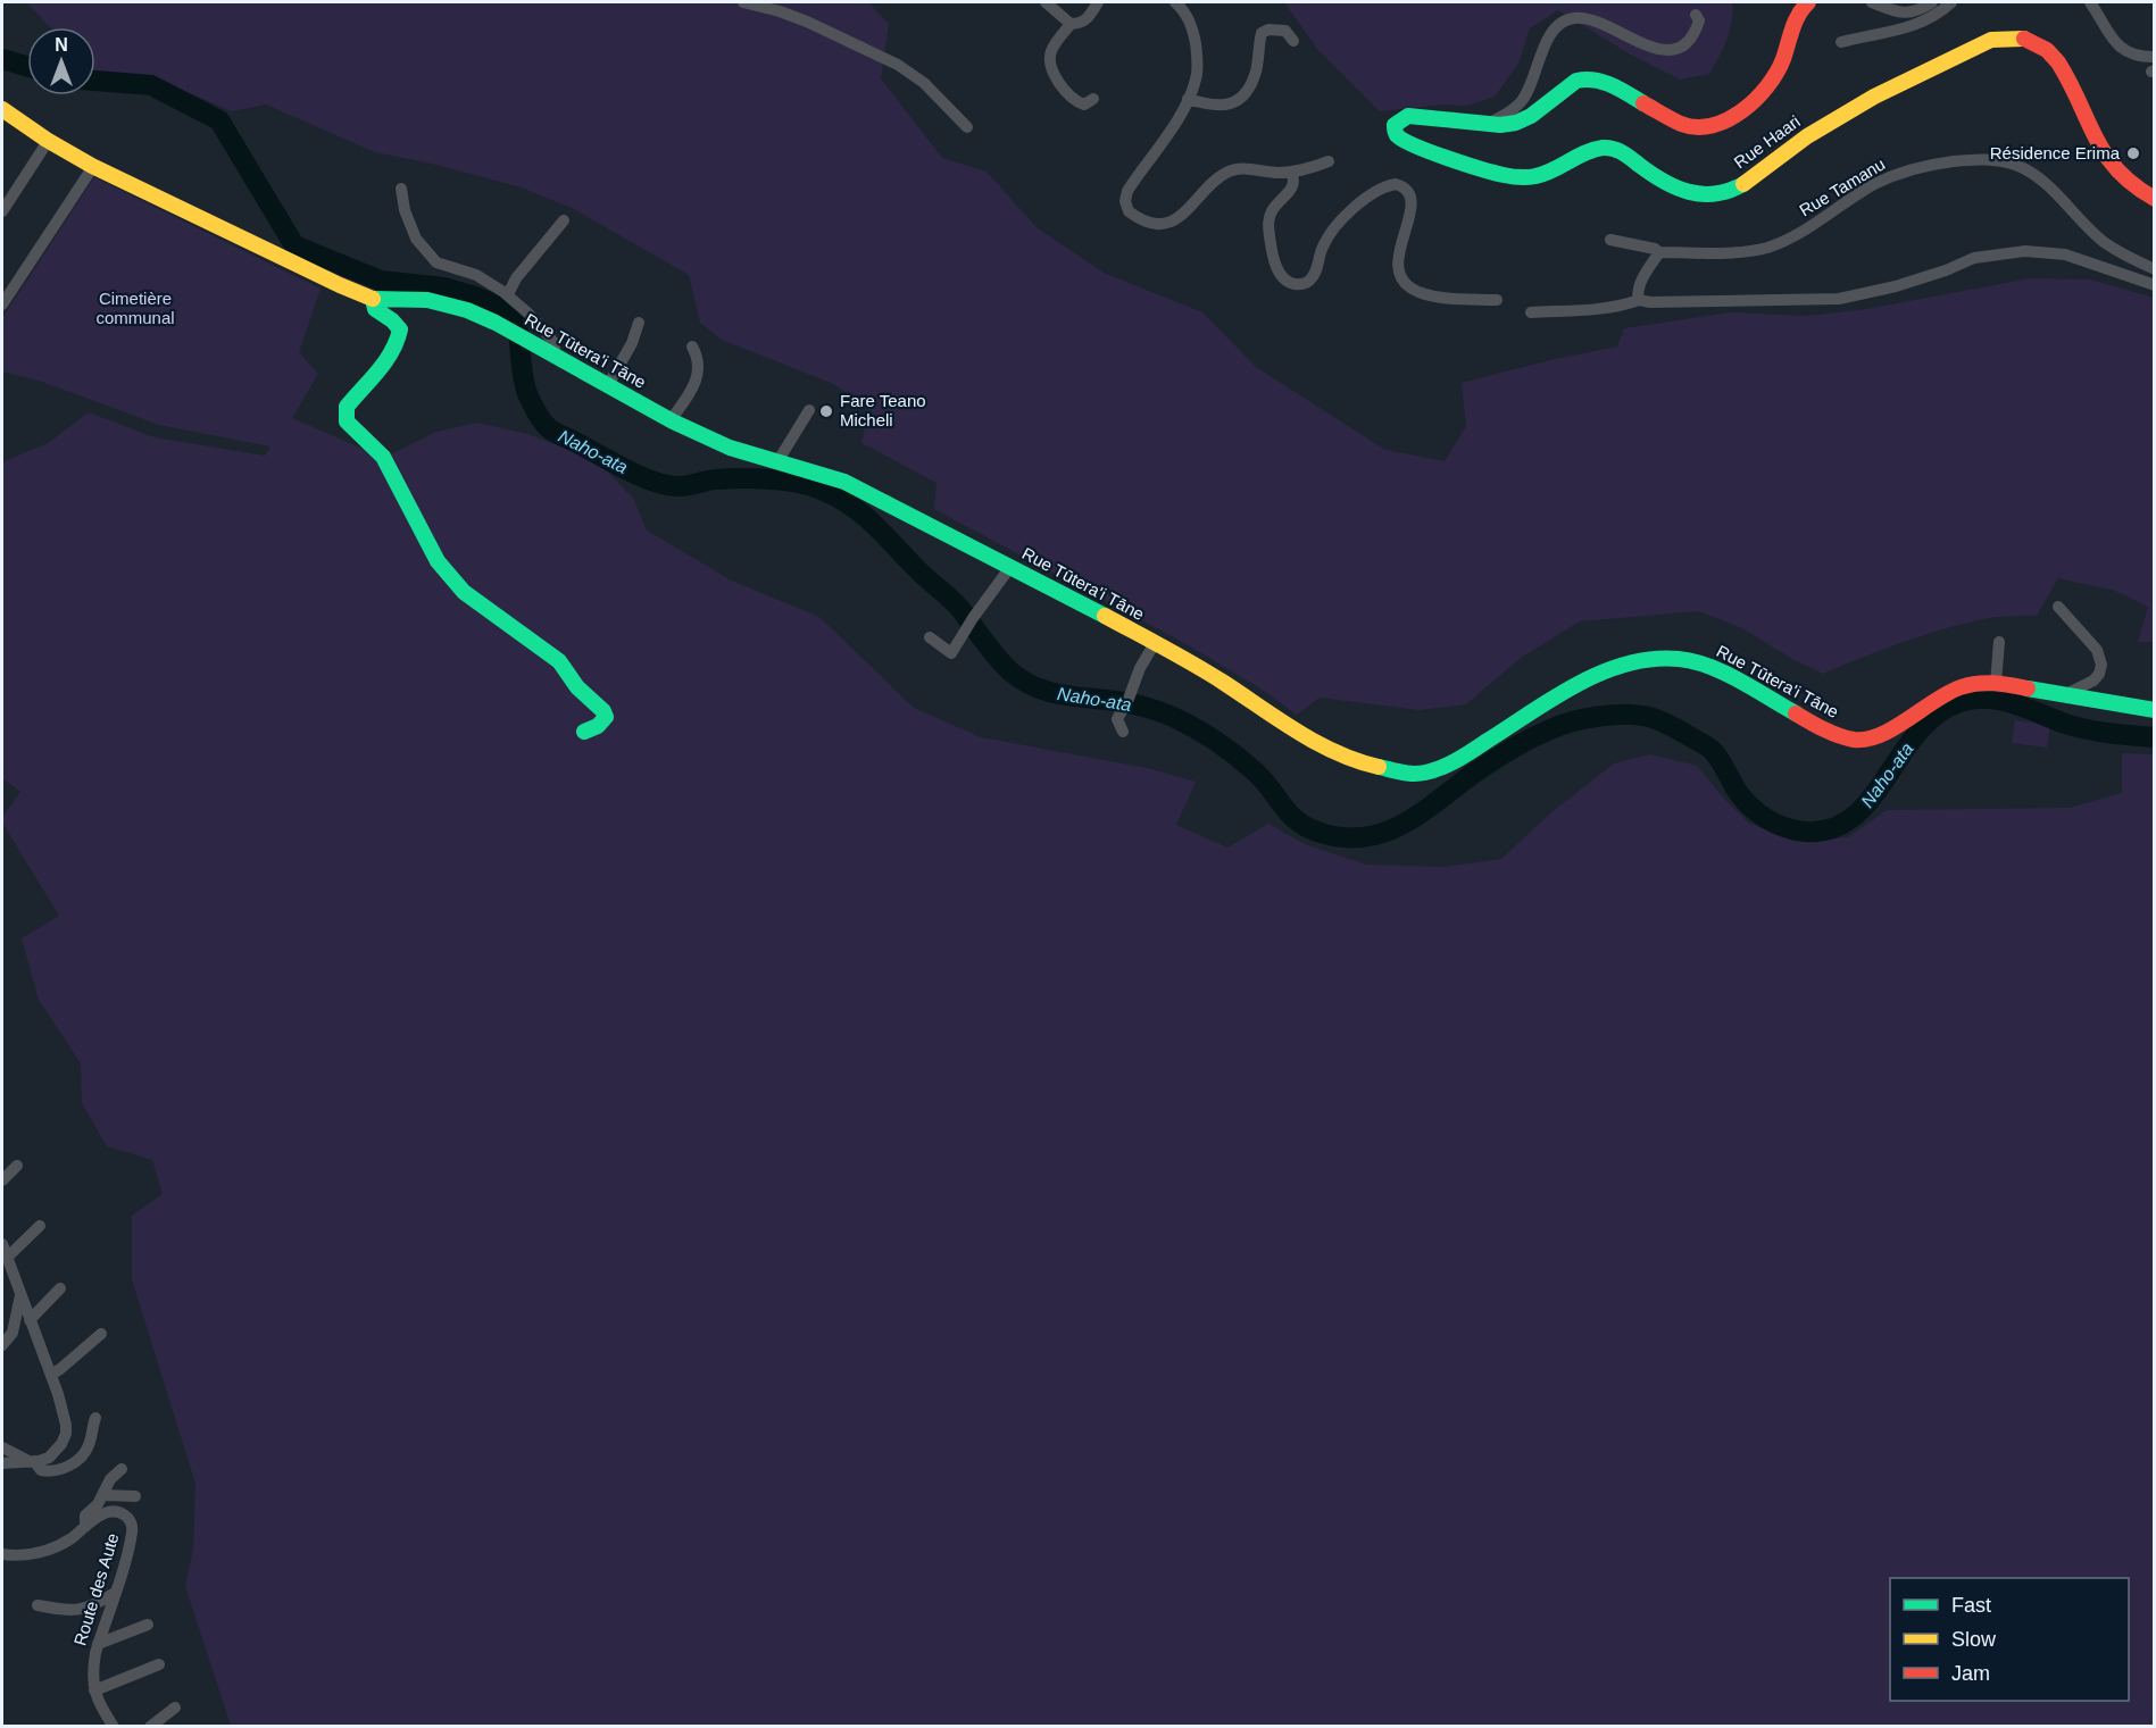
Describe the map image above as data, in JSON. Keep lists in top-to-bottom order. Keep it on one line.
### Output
{"streets":{"street":["Rue Haari","Rue Tamanu","Rue Tūtera'i Tāne","Route des Aute"]},"water":["Naho-ata"],"parks":["Cimetière communal"],"places":["Résidence Erima","Fare Teano Micheli"],"legend":["Fast","Slow","Jam"],"north":"top"}
